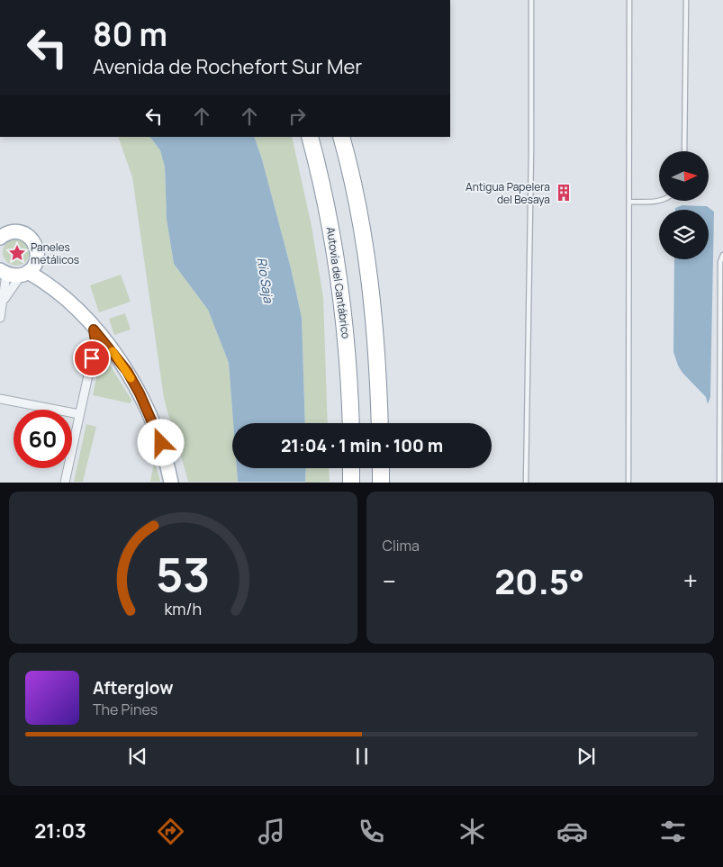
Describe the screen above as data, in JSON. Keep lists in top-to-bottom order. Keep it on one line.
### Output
{"streets":{"highway":["Autovía del Cantábrico"]},"water":["Río Saja"],"places":{"building":["Antigua Papelera del Besaya"],"place":["Paneles metálicos"]},"north":"right","page":{"turn":["80 m","Avenida de Rochefort Sur Mer"],"limit":"60","trip":"21:04 · 1 min · 100 m","tile":"Clima","heat":["−","20.5°","+"],"song":["Afterglow","The Pines"],"tabs":"21:03","gauge":["53","km/h"]}}
